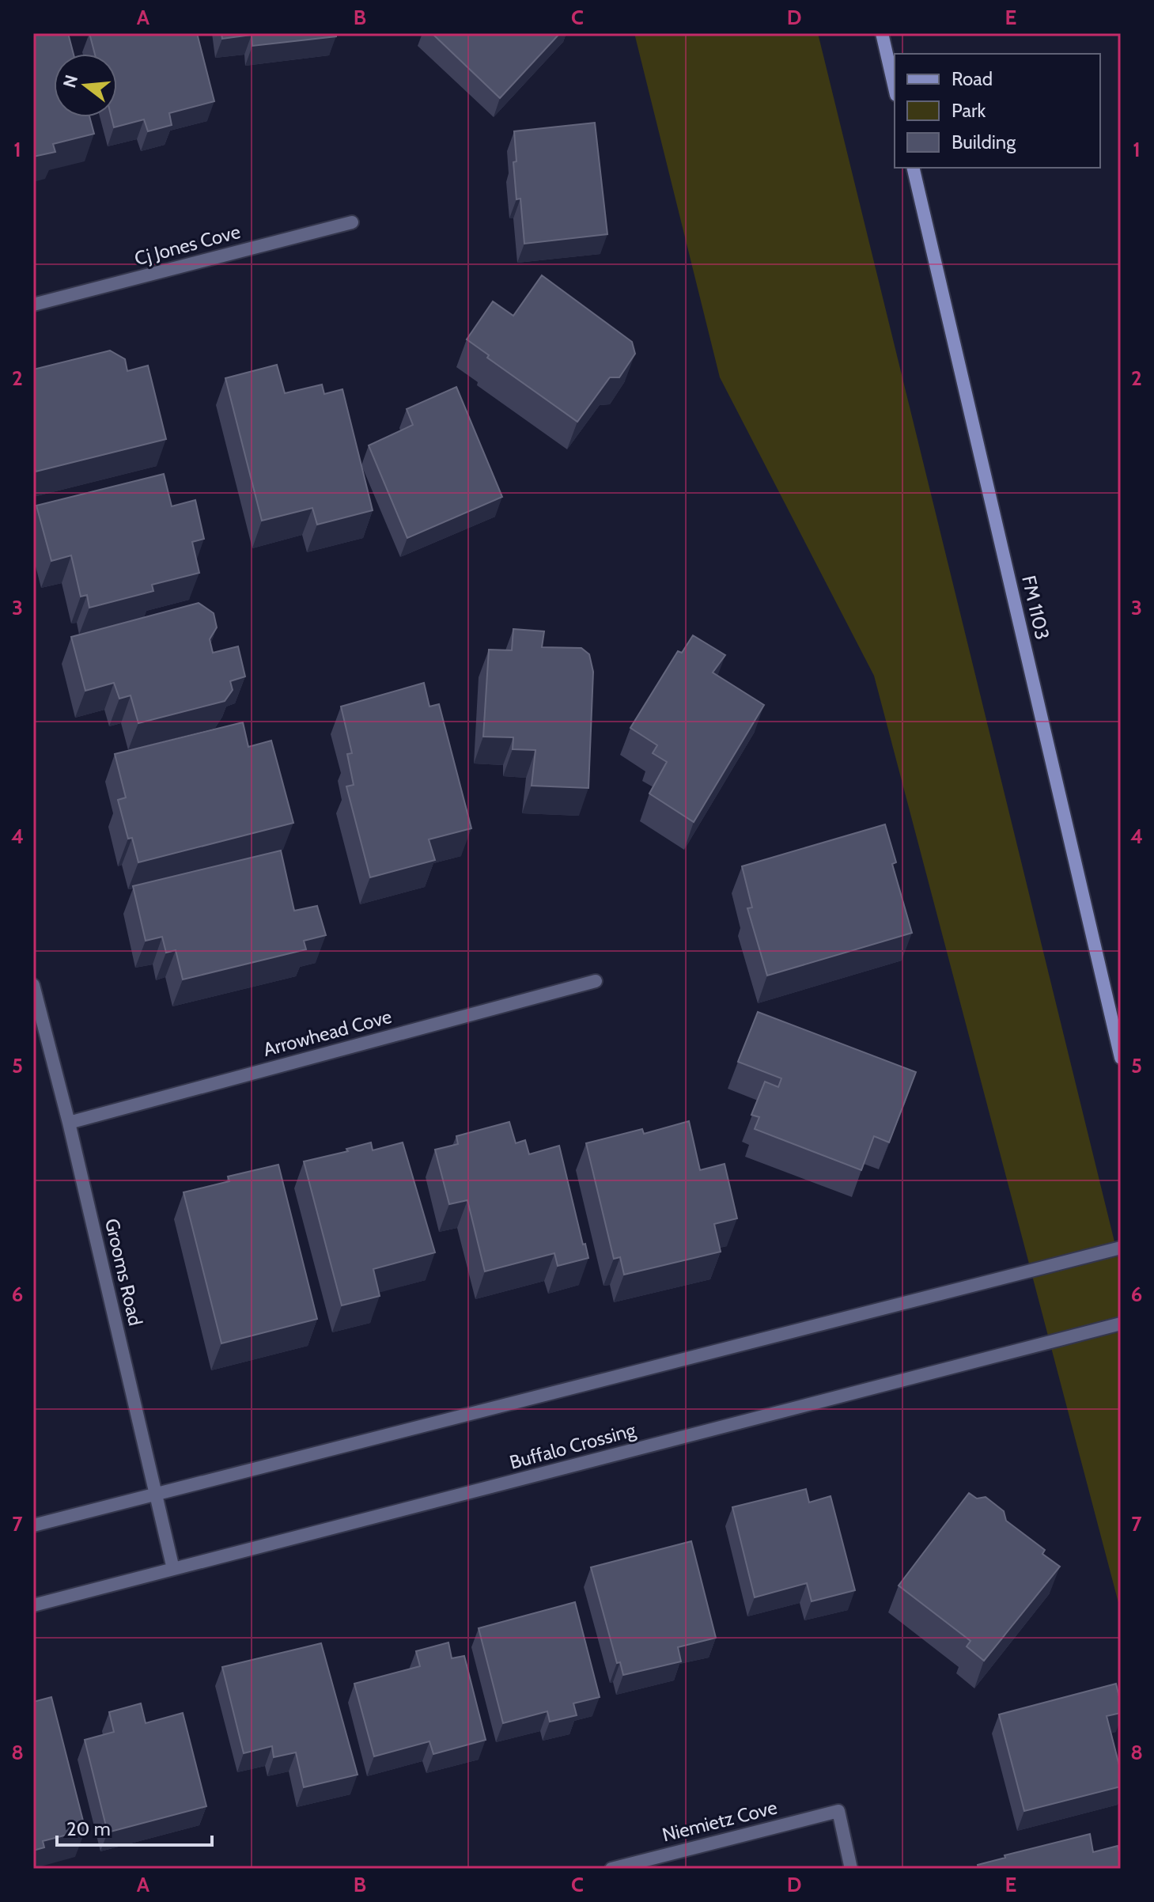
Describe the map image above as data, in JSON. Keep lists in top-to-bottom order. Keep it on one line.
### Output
{"streets":{"main road":["FM 1103"],"street":["Cj Jones Cove","Arrowhead Cove","Grooms Road","Buffalo Crossing","Niemietz Cove"]},"crossings":[["Arrowhead Cove","Grooms Road"],["Grooms Road","Buffalo Crossing"]],"legend":["Road","Park","Building"],"scale_bar":"20 m","north":"left","grid":{"columns":["A","B","C","D","E"],"rows":["1","2","3","4","5","6","7","8"]}}
